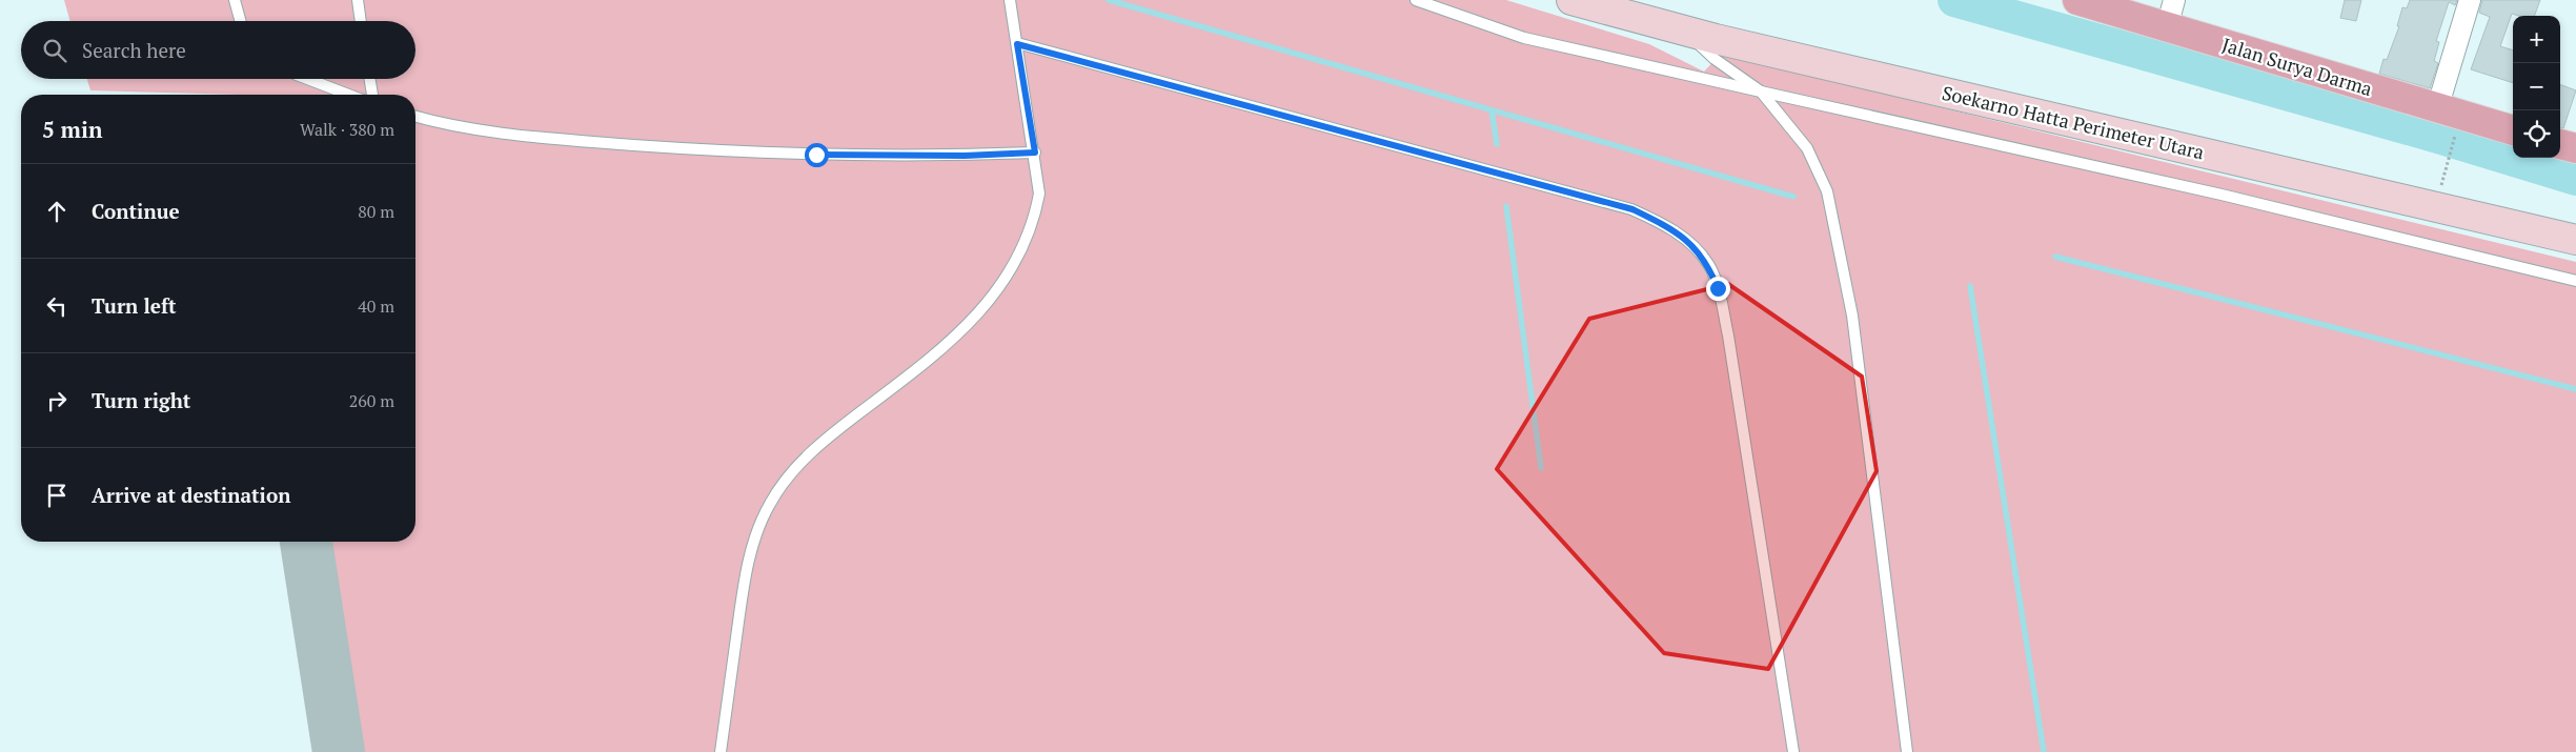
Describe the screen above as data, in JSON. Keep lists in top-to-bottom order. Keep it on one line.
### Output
{"streets":{"main road":["Jalan Surya Darma","Soekarno Hatta Perimeter Utara"]},"page":{"map_buttons":["+","−"],"search":"Search here","heading":["5 min","Walk · 380 m"],"list":[["Continue","80 m"],["Turn left","40 m"],["Turn right","260 m"],"Arrive at destination"]}}
